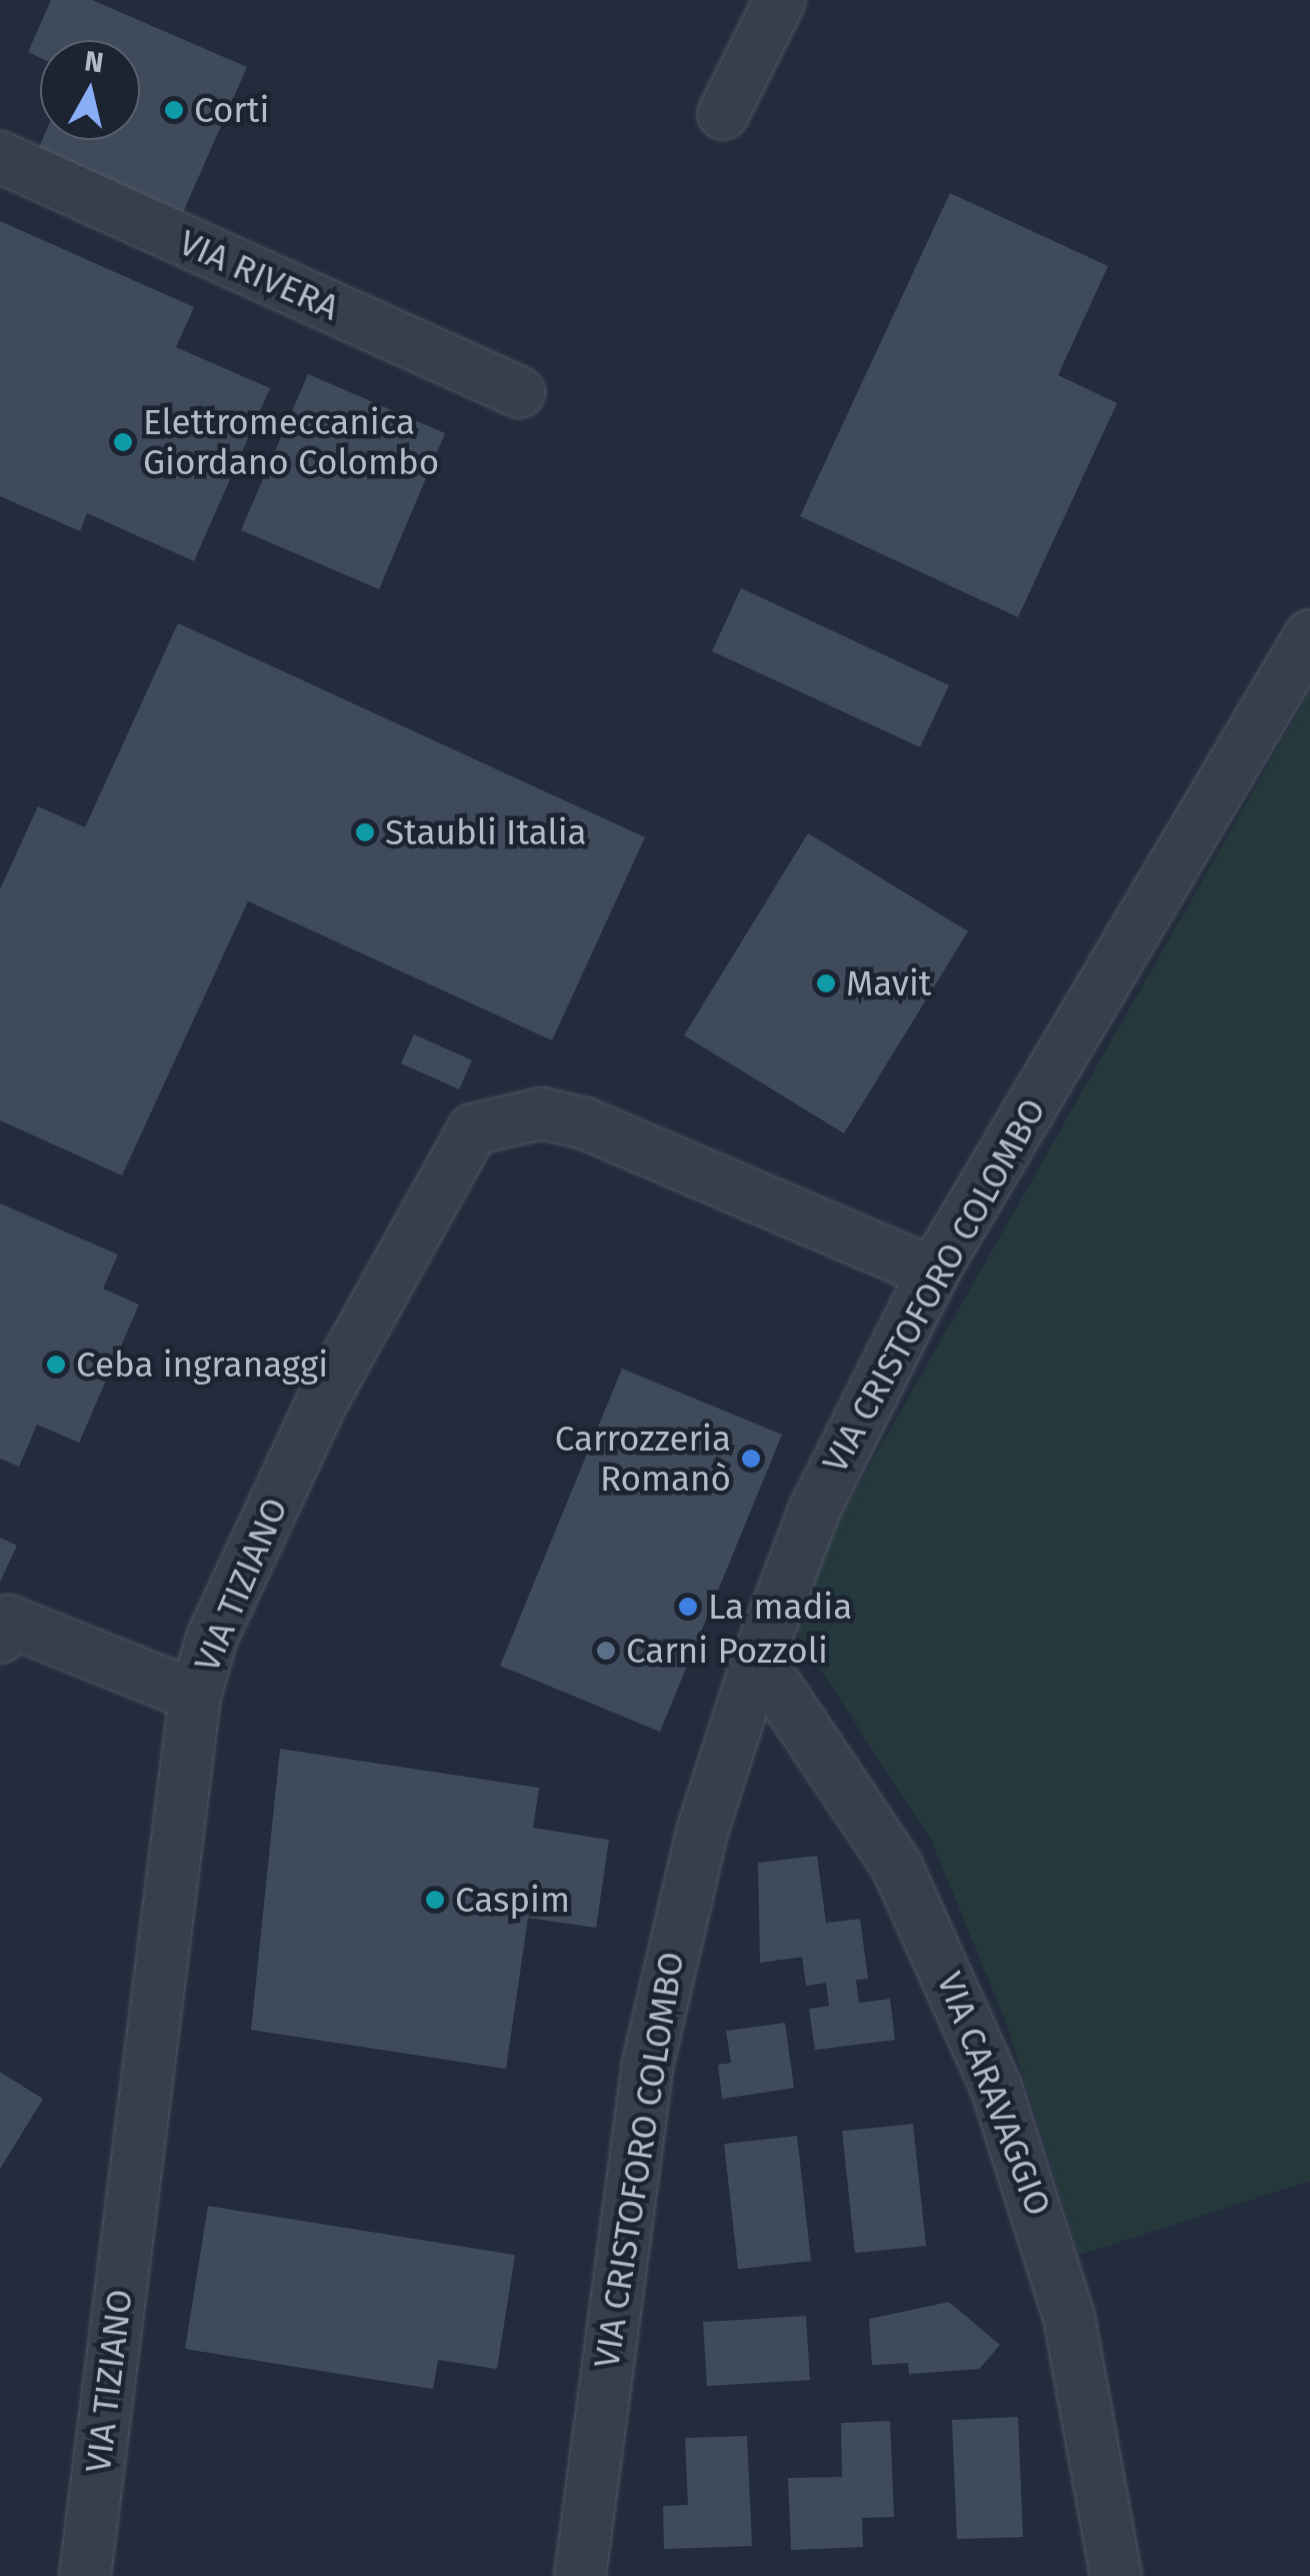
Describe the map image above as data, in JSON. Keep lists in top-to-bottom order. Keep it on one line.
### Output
{"streets":{"street":["VIA RIVERA","VIA CRISTOFORO COLOMBO","VIA TIZIANO","VIA CARAVAGGIO"]},"crossings":[["VIA CRISTOFORO COLOMBO","VIA TIZIANO"],["VIA CRISTOFORO COLOMBO","VIA CARAVAGGIO"]],"places":["Corti","Elettromeccanica Giordano Colombo","Staubli Italia","Mavit","Ceba ingranaggi","Carrozzeria Romanò","La madia","Carni Pozzoli","Caspim"],"north":"top"}
